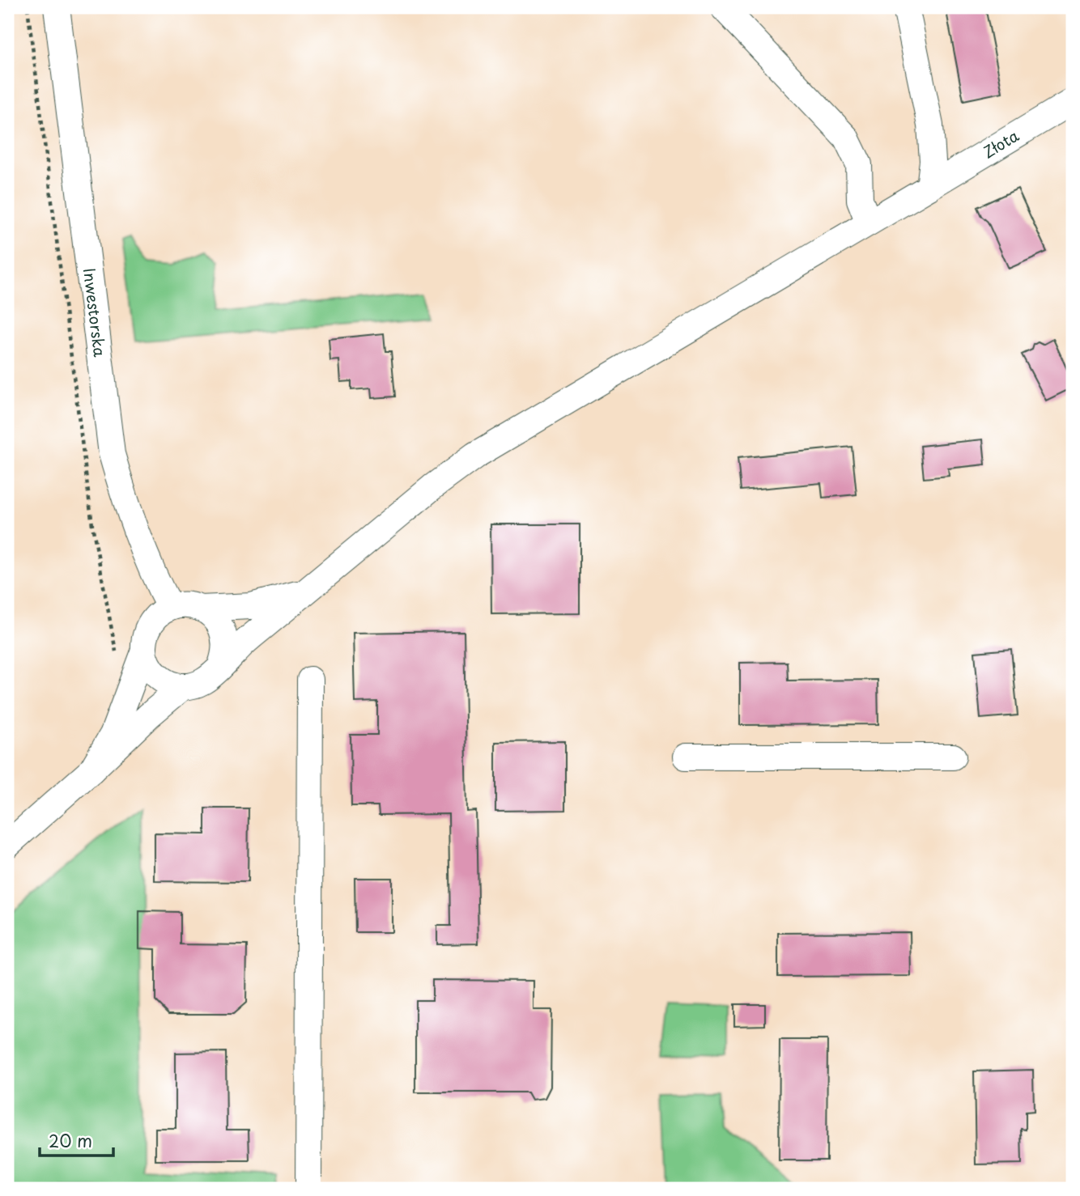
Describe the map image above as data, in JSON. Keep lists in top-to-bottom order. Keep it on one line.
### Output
{"streets":{"street":["Złota","Inwestorska"]},"crossings":[["Złota","Inwestorska"]],"scale_bar":"20 m"}
